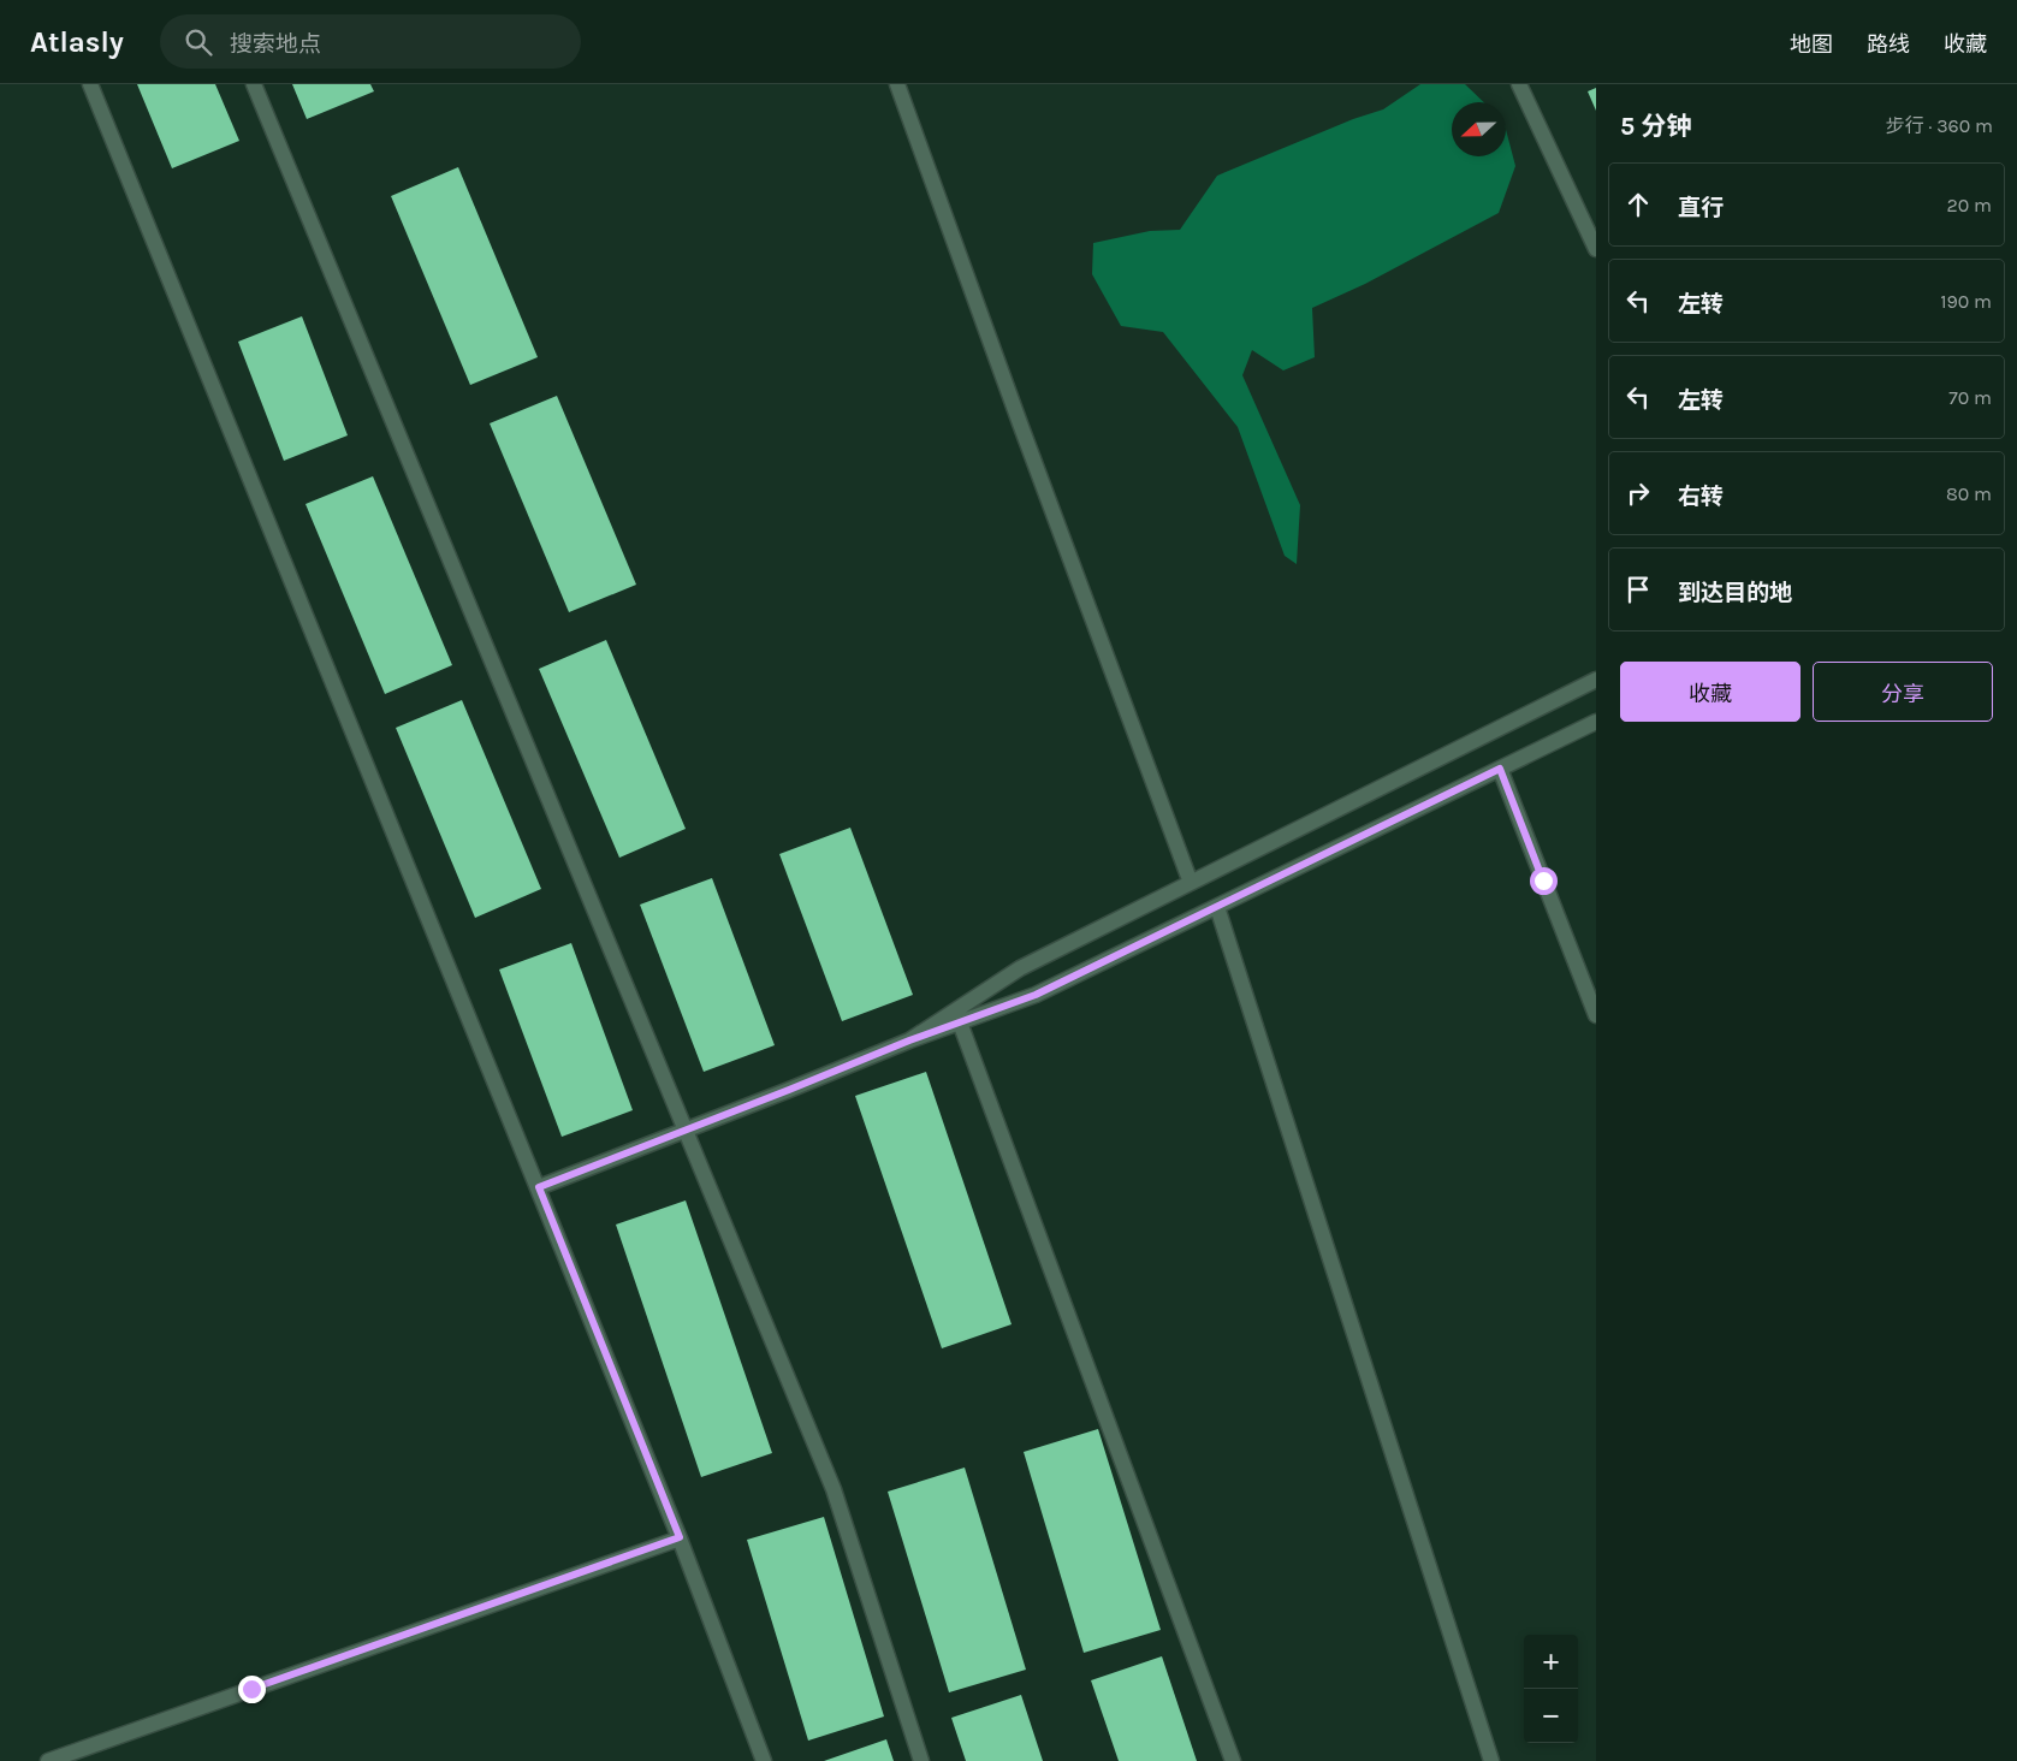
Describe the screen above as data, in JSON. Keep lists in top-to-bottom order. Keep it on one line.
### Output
{"north":"left","page":{"header":"Atlasly","search":"搜索地点","nav":["地图","路线","收藏"],"heading":["5 分钟","步行 · 360 m"],"list":[["直行","20 m"],["左转","190 m"],["左转","70 m"],["右转","80 m"],"到达目的地"],"buttons":["收藏","分享"],"map_buttons":["+","−"]}}
